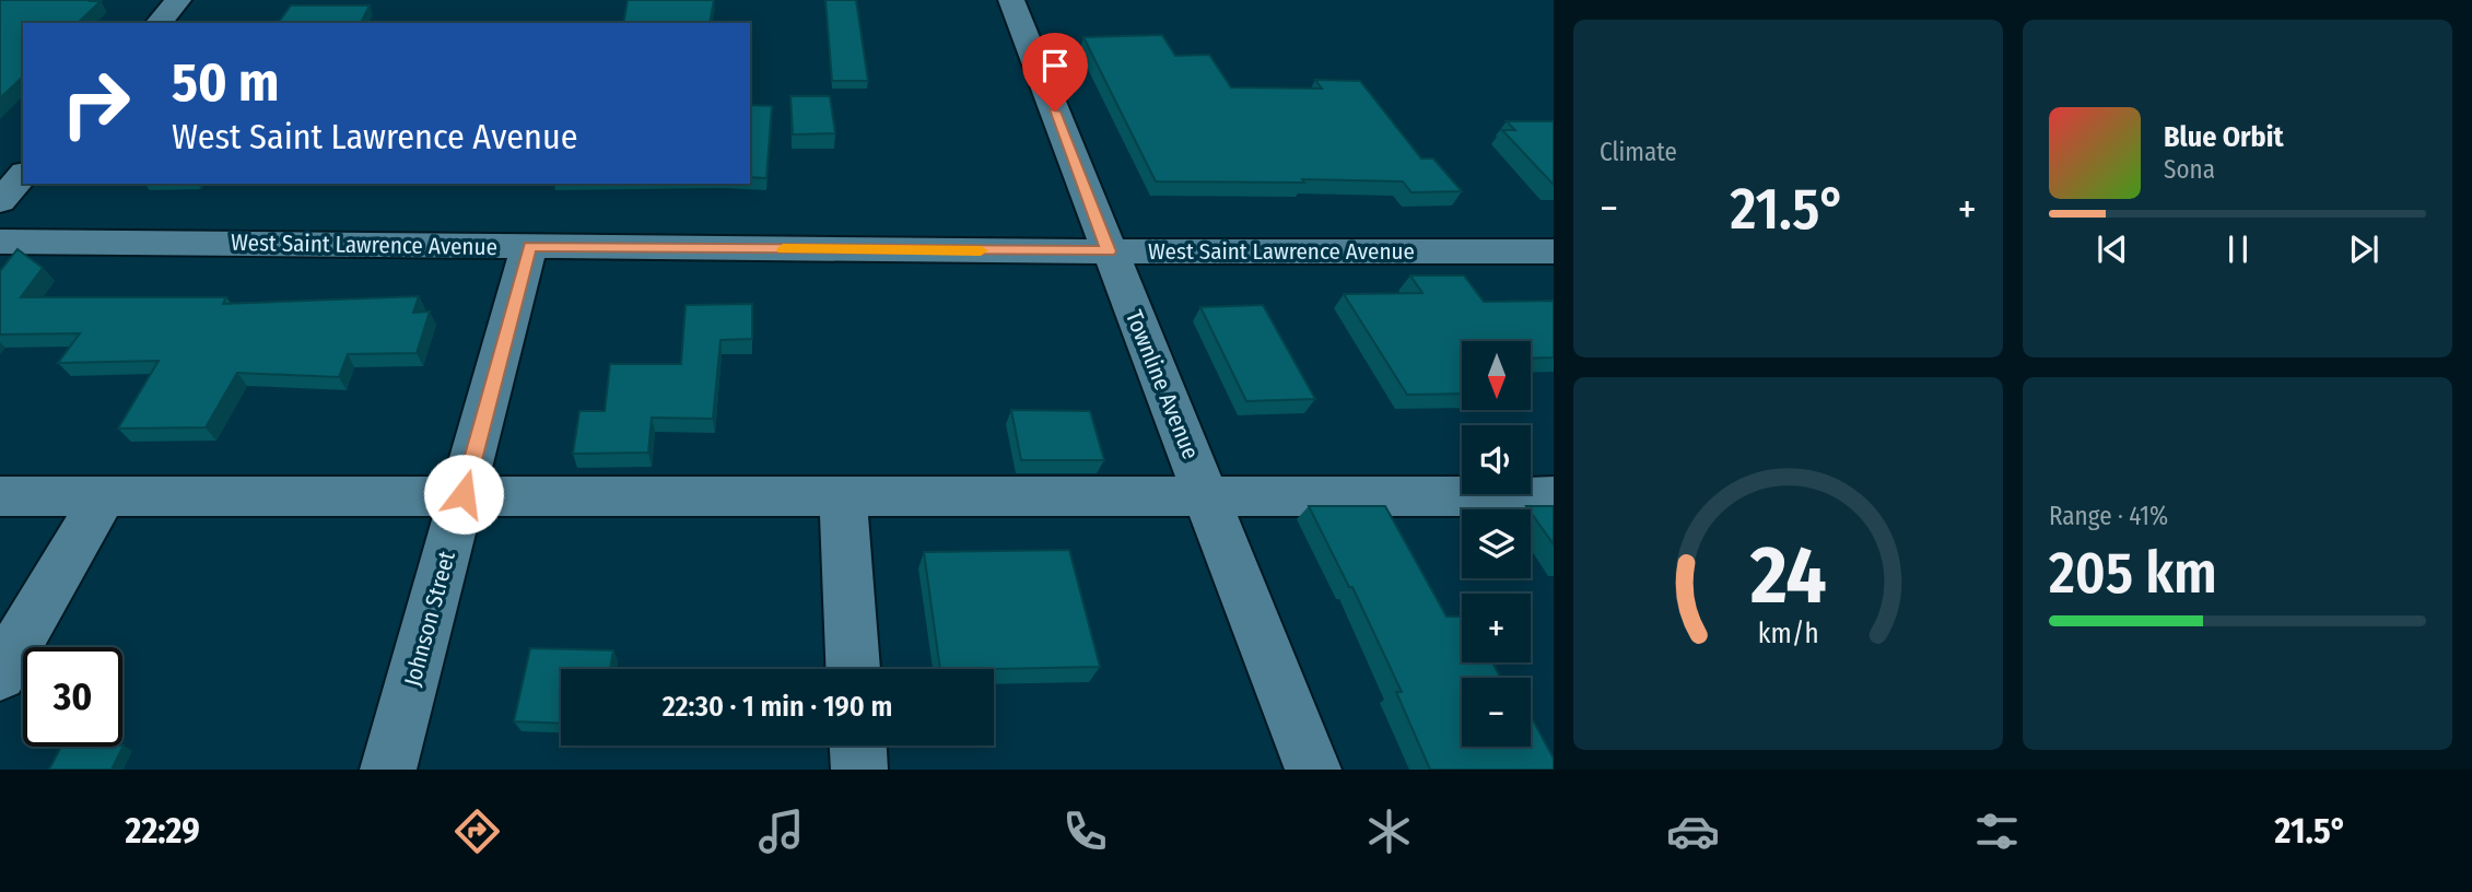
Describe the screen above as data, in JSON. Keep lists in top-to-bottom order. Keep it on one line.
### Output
{"streets":{"street":["West Saint Lawrence Avenue","Townline Avenue","Johnson Street"]},"crossings":[["West Saint Lawrence Avenue","Townline Avenue"],["West Saint Lawrence Avenue","Johnson Street"]],"north":"bottom","page":{"tile":["Climate",["Range · 41%","205 km"]],"turn":["50 m","West Saint Lawrence Avenue"],"song":["Blue Orbit","Sona"],"heat":["−","21.5°","+"],"map_buttons":["+","−"],"limit":"30","trip":"22:30 · 1 min · 190 m","tabs":["22:29","21.5°"],"gauge":["24","km/h"]}}
